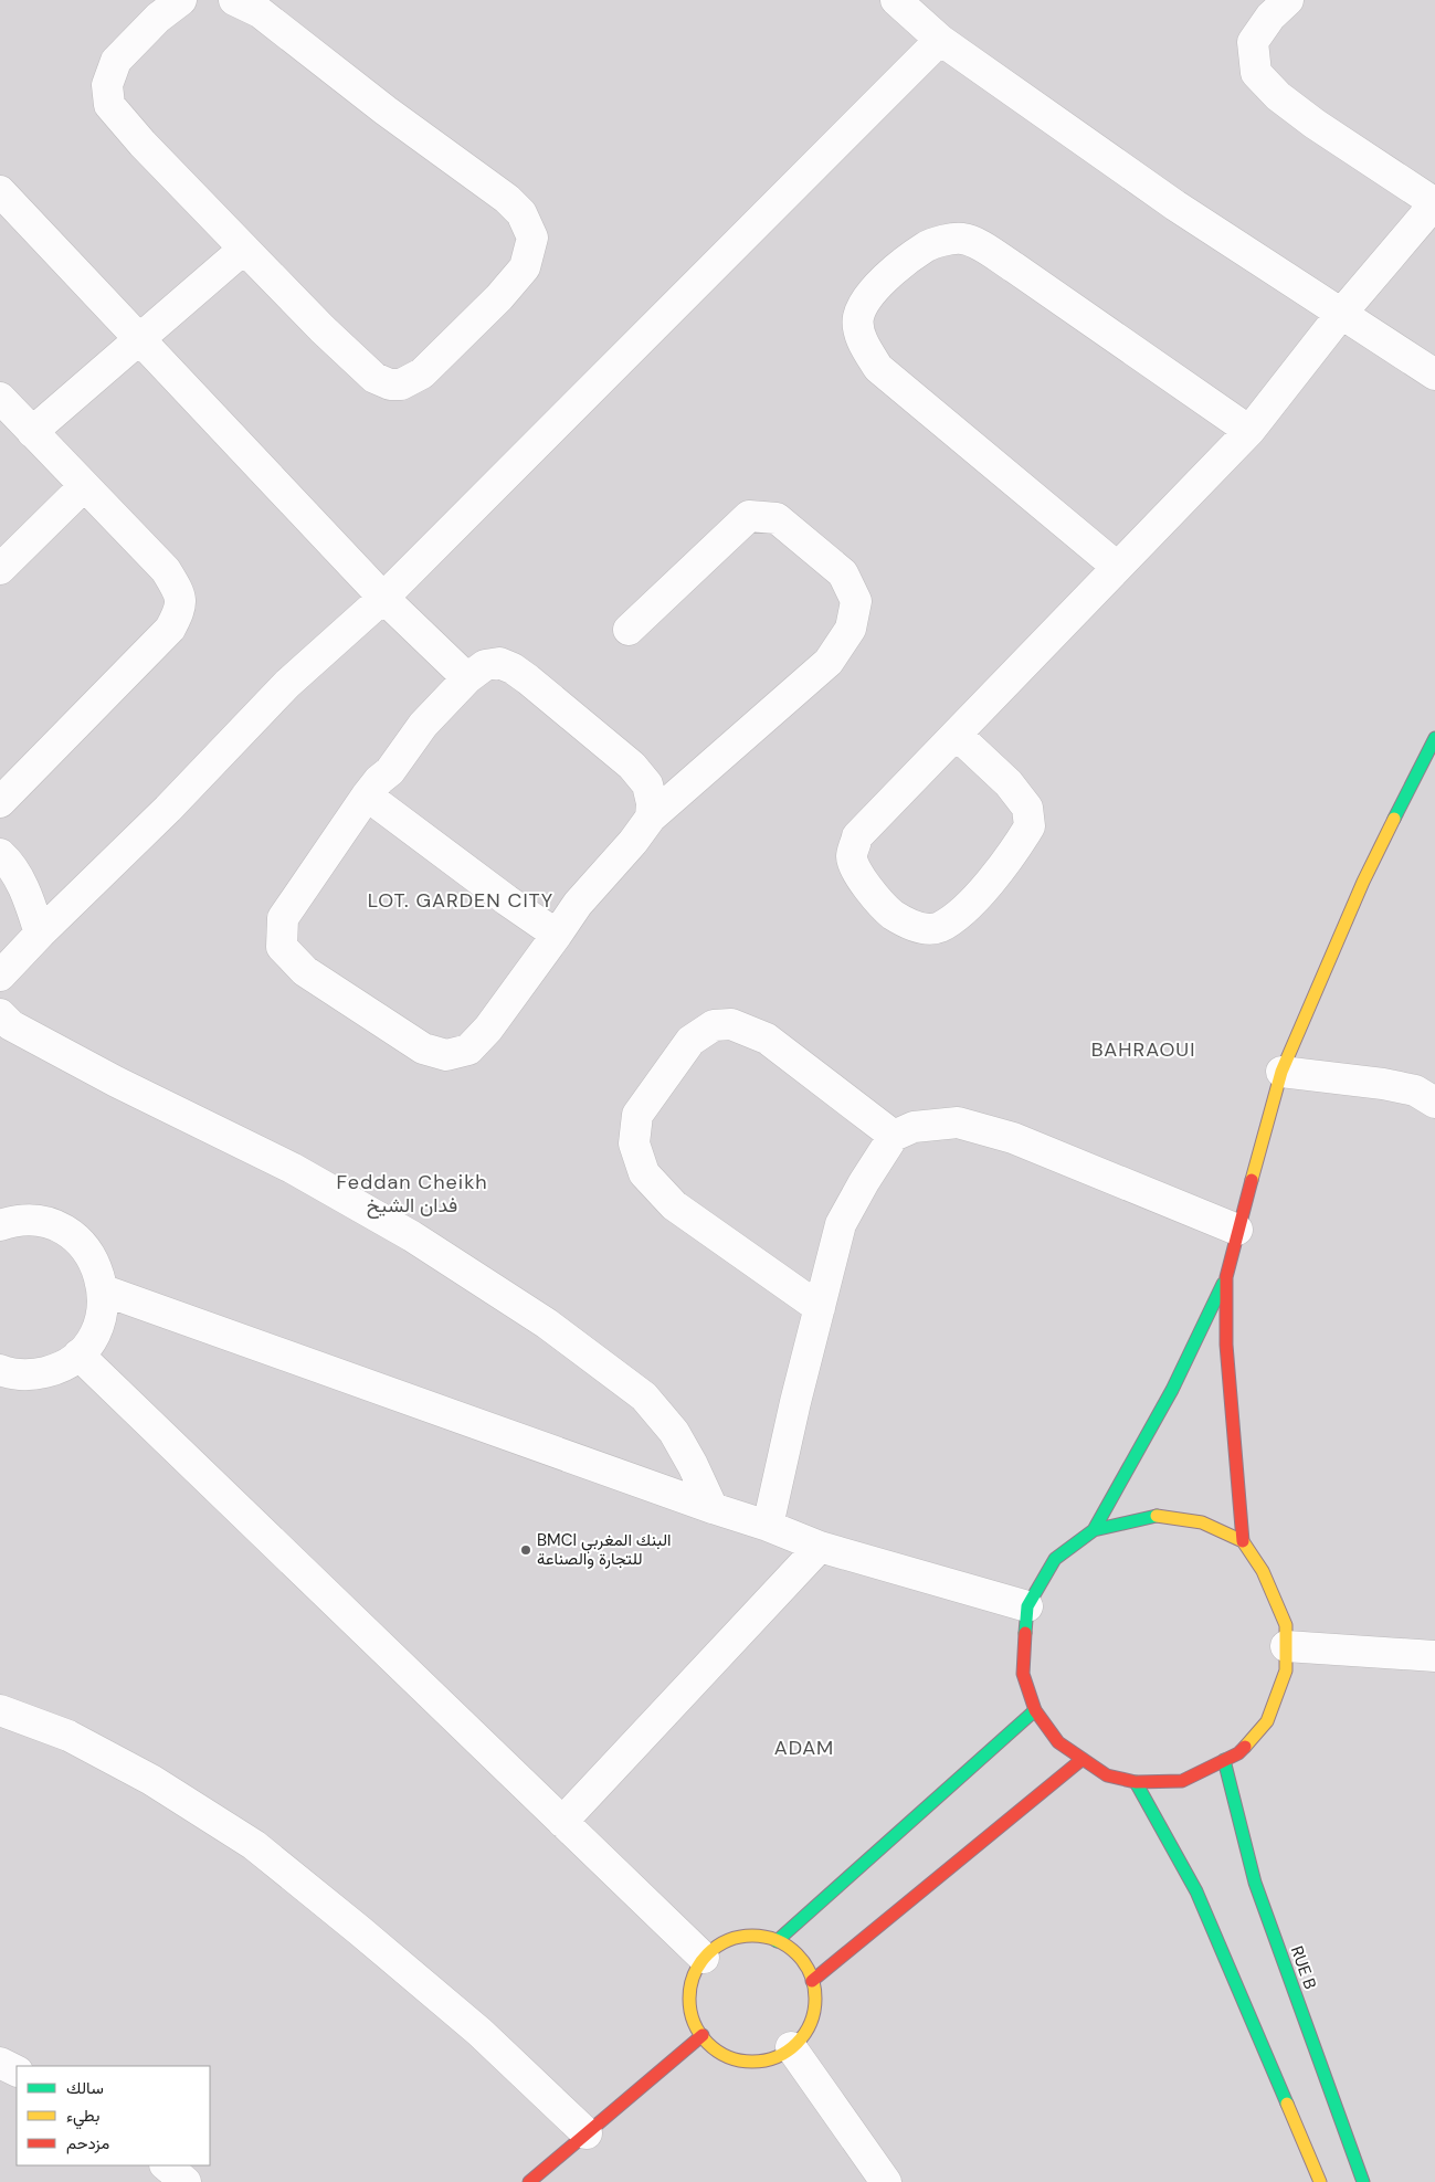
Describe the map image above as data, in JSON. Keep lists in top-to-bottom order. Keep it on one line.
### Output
{"streets":{"street":["RUE B"]},"districts":["LOT. GARDEN CITY","BAHRAOUI","Feddan Cheikh فدان الشيخ","ADAM"],"places":["BMCI البنك المغربي للتجارة والصناعة"],"legend":["سالك","بطيء","مزدحم"]}
